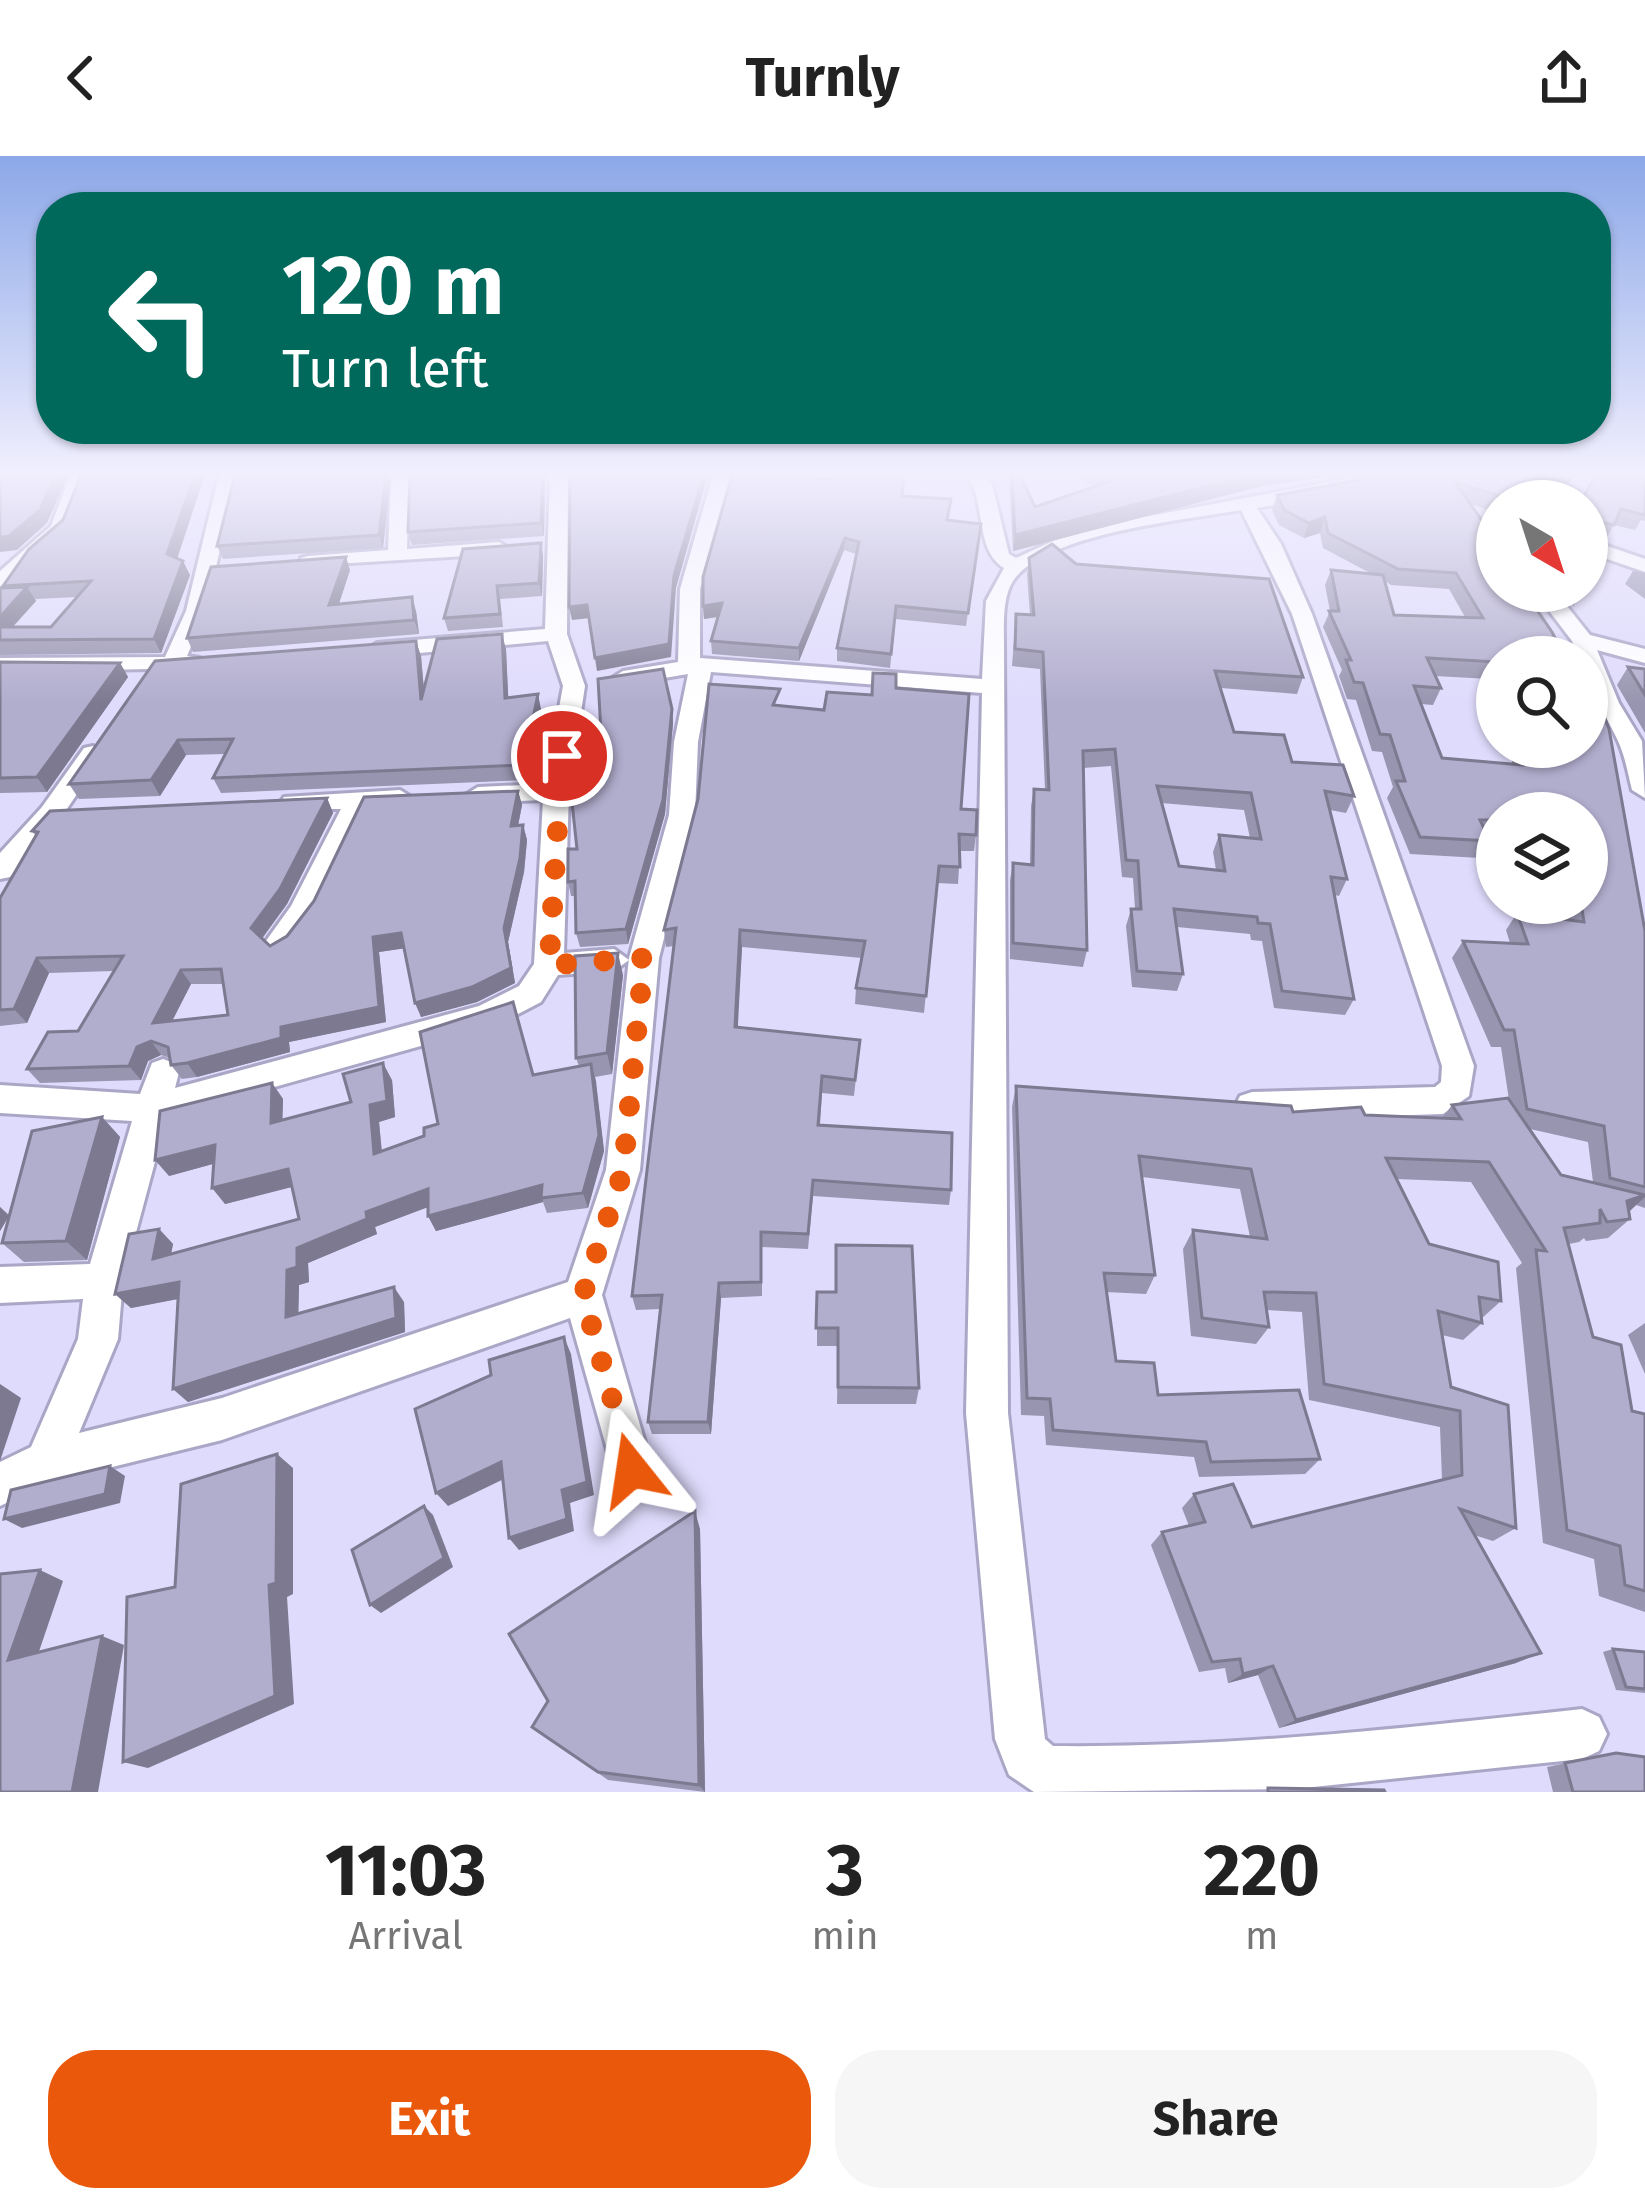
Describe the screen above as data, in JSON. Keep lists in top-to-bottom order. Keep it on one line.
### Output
{"north":"bottom right","page":{"header":"Turnly","turn":["120 m","Turn left"],"eta":["11:03","Arrival","3","min","220","m"],"buttons":["Exit","Share"]}}
